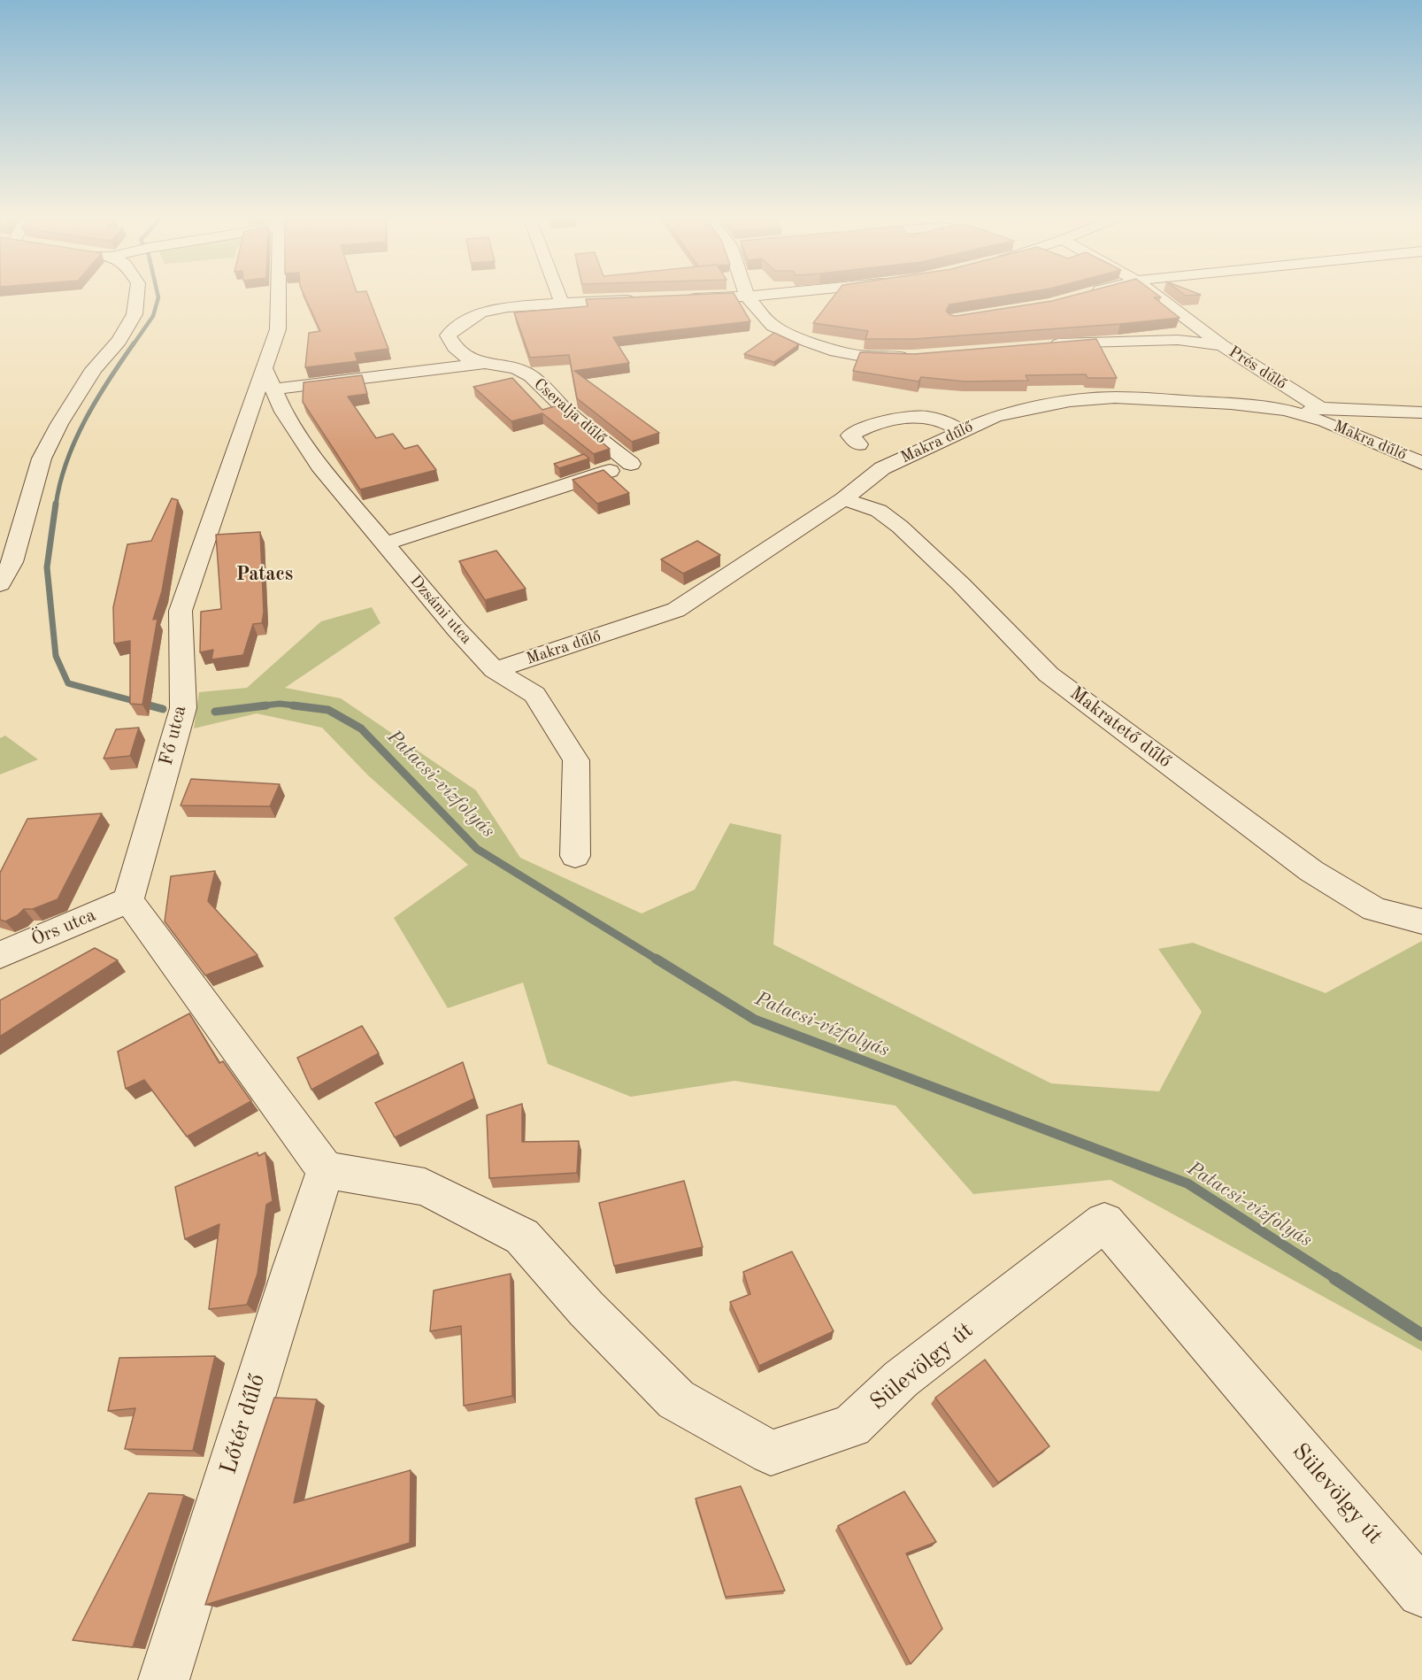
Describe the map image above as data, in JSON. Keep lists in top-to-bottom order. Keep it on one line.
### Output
{"streets":{"street":["Prés dűlő","Cseralja dűlő","Makra dűlő","Dzsámi utca","Makratető dűlő","Fő utca","Örs utca","Sülevölgy út","Lőtér dűlő"]},"crossings":[["Cseralja dűlő","Dzsámi utca"],["Makra dűlő","Dzsámi utca"],["Makra dűlő","Makratető dűlő"],["Dzsámi utca","Fő utca"],["Fő utca","Örs utca"],["Sülevölgy út","Lőtér dűlő"]],"districts":["Patacs"],"water":["Patacsi-vízfolyás"]}
